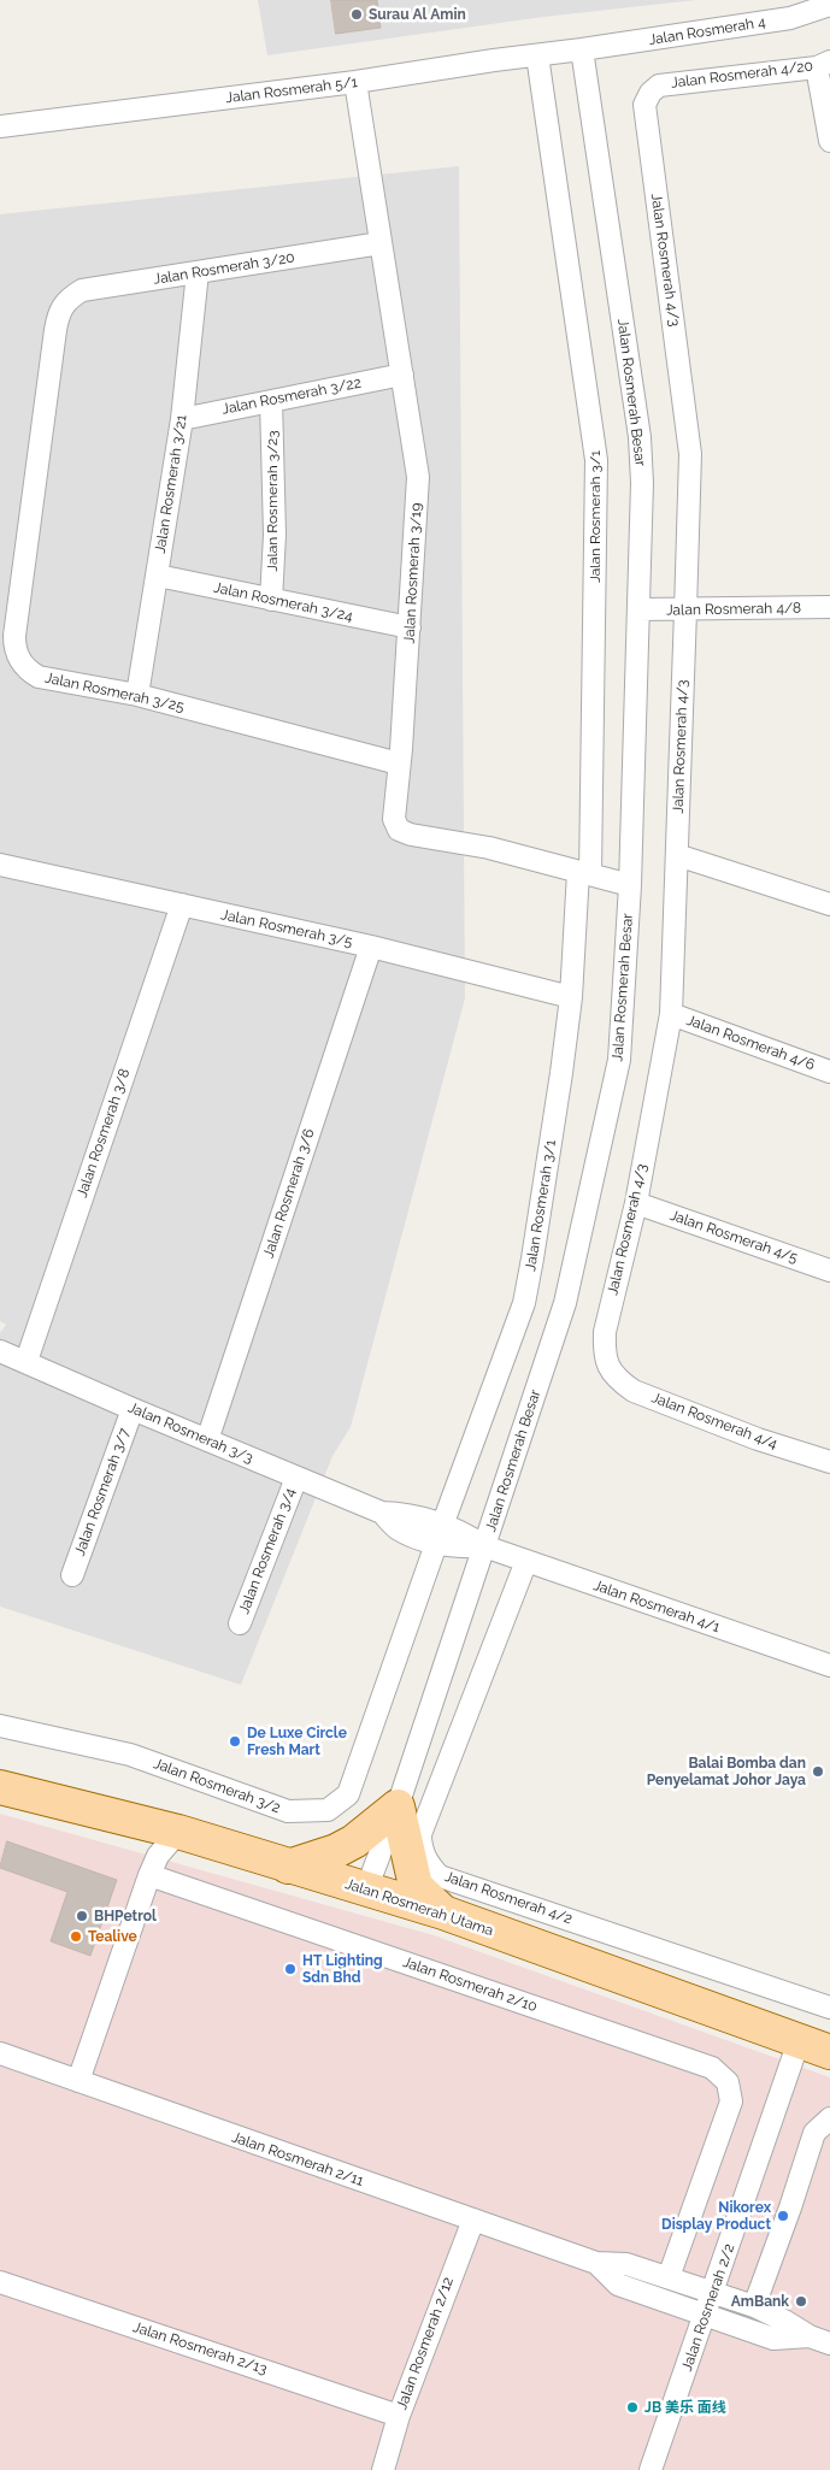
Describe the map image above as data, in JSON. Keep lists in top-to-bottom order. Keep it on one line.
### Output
{"streets":{"main road":["Jalan Rosmerah Utama"],"street":["Jalan Rosmerah 4","Jalan Rosmerah 4/20","Jalan Rosmerah 5/1","Jalan Rosmerah 4/3","Jalan Rosmerah 3/20","Jalan Rosmerah Besar","Jalan Rosmerah 3/22","Jalan Rosmerah 3/21","Jalan Rosmerah 3/23","Jalan Rosmerah 3/1","Jalan Rosmerah 3/19","Jalan Rosmerah 3/24","Jalan Rosmerah 4/8","Jalan Rosmerah 3/25","Jalan Rosmerah 3/5","Jalan Rosmerah 4/6","Jalan Rosmerah 3/8","Jalan Rosmerah 3/6","Jalan Rosmerah 4/5","Jalan Rosmerah 4/4","Jalan Rosmerah 3/3","Jalan Rosmerah 3/7","Jalan Rosmerah 3/4","Jalan Rosmerah 4/1","Jalan Rosmerah 3/2","Jalan Rosmerah 4/2","Jalan Rosmerah 2/10","Jalan Rosmerah 2/11","Jalan Rosmerah 2/2","Jalan Rosmerah 2/12","Jalan Rosmerah 2/13"]},"crossings":[["Jalan Rosmerah 4","Jalan Rosmerah 5/1"],["Jalan Rosmerah 4","Jalan Rosmerah Besar"],["Jalan Rosmerah 4/20","Jalan Rosmerah 4/3"],["Jalan Rosmerah 5/1","Jalan Rosmerah Besar"],["Jalan Rosmerah 5/1","Jalan Rosmerah 3/1"],["Jalan Rosmerah 5/1","Jalan Rosmerah 3/19"],["Jalan Rosmerah 4/3","Jalan Rosmerah 4/8"],["Jalan Rosmerah 4/3","Jalan Rosmerah 4/6"],["Jalan Rosmerah 4/3","Jalan Rosmerah 4/5"],["Jalan Rosmerah 4/3","Jalan Rosmerah 4/4"],["Jalan Rosmerah 3/20","Jalan Rosmerah 3/21"],["Jalan Rosmerah 3/20","Jalan Rosmerah 3/19"],["Jalan Rosmerah 3/20","Jalan Rosmerah 3/25"],["Jalan Rosmerah Besar","Jalan Rosmerah 3/19"],["Jalan Rosmerah Besar","Jalan Rosmerah 4/8"],["Jalan Rosmerah Besar","Jalan Rosmerah 3/3"],["Jalan Rosmerah Besar","Jalan Rosmerah 4/1"],["Jalan Rosmerah Besar","Jalan Rosmerah Utama"],["Jalan Rosmerah 3/22","Jalan Rosmerah 3/21"],["Jalan Rosmerah 3/22","Jalan Rosmerah 3/23"],["Jalan Rosmerah 3/22","Jalan Rosmerah 3/19"],["Jalan Rosmerah 3/21","Jalan Rosmerah 3/24"],["Jalan Rosmerah 3/21","Jalan Rosmerah 3/25"],["Jalan Rosmerah 3/23","Jalan Rosmerah 3/24"],["Jalan Rosmerah 3/1","Jalan Rosmerah 3/19"],["Jalan Rosmerah 3/1","Jalan Rosmerah 3/5"],["Jalan Rosmerah 3/1","Jalan Rosmerah 3/3"],["Jalan Rosmerah 3/1","Jalan Rosmerah 3/2"],["Jalan Rosmerah 3/19","Jalan Rosmerah 3/24"],["Jalan Rosmerah 3/19","Jalan Rosmerah 3/25"],["Jalan Rosmerah 3/5","Jalan Rosmerah 3/8"],["Jalan Rosmerah 3/5","Jalan Rosmerah 3/6"],["Jalan Rosmerah 3/8","Jalan Rosmerah 3/3"],["Jalan Rosmerah 3/6","Jalan Rosmerah 3/3"],["Jalan Rosmerah 3/3","Jalan Rosmerah 3/7"],["Jalan Rosmerah 3/3","Jalan Rosmerah 3/4"],["Jalan Rosmerah 3/3","Jalan Rosmerah 4/1"],["Jalan Rosmerah 3/3","Jalan Rosmerah 3/2"],["Jalan Rosmerah 4/1","Jalan Rosmerah 4/2"],["Jalan Rosmerah Utama","Jalan Rosmerah 2/2"],["Jalan Rosmerah 2/10","Jalan Rosmerah 2/11"],["Jalan Rosmerah 2/11","Jalan Rosmerah 2/2"],["Jalan Rosmerah 2/11","Jalan Rosmerah 2/12"],["Jalan Rosmerah 2/12","Jalan Rosmerah 2/13"]],"places":["Surau Al Amin","De Luxe Circle Fresh Mart","Balai Bomba dan Penyelamat Johor Jaya","BHPetrol","Tealive","HT Lighting Sdn Bhd","Nikorex Display Product","AmBank","JB 美乐 面线"]}
